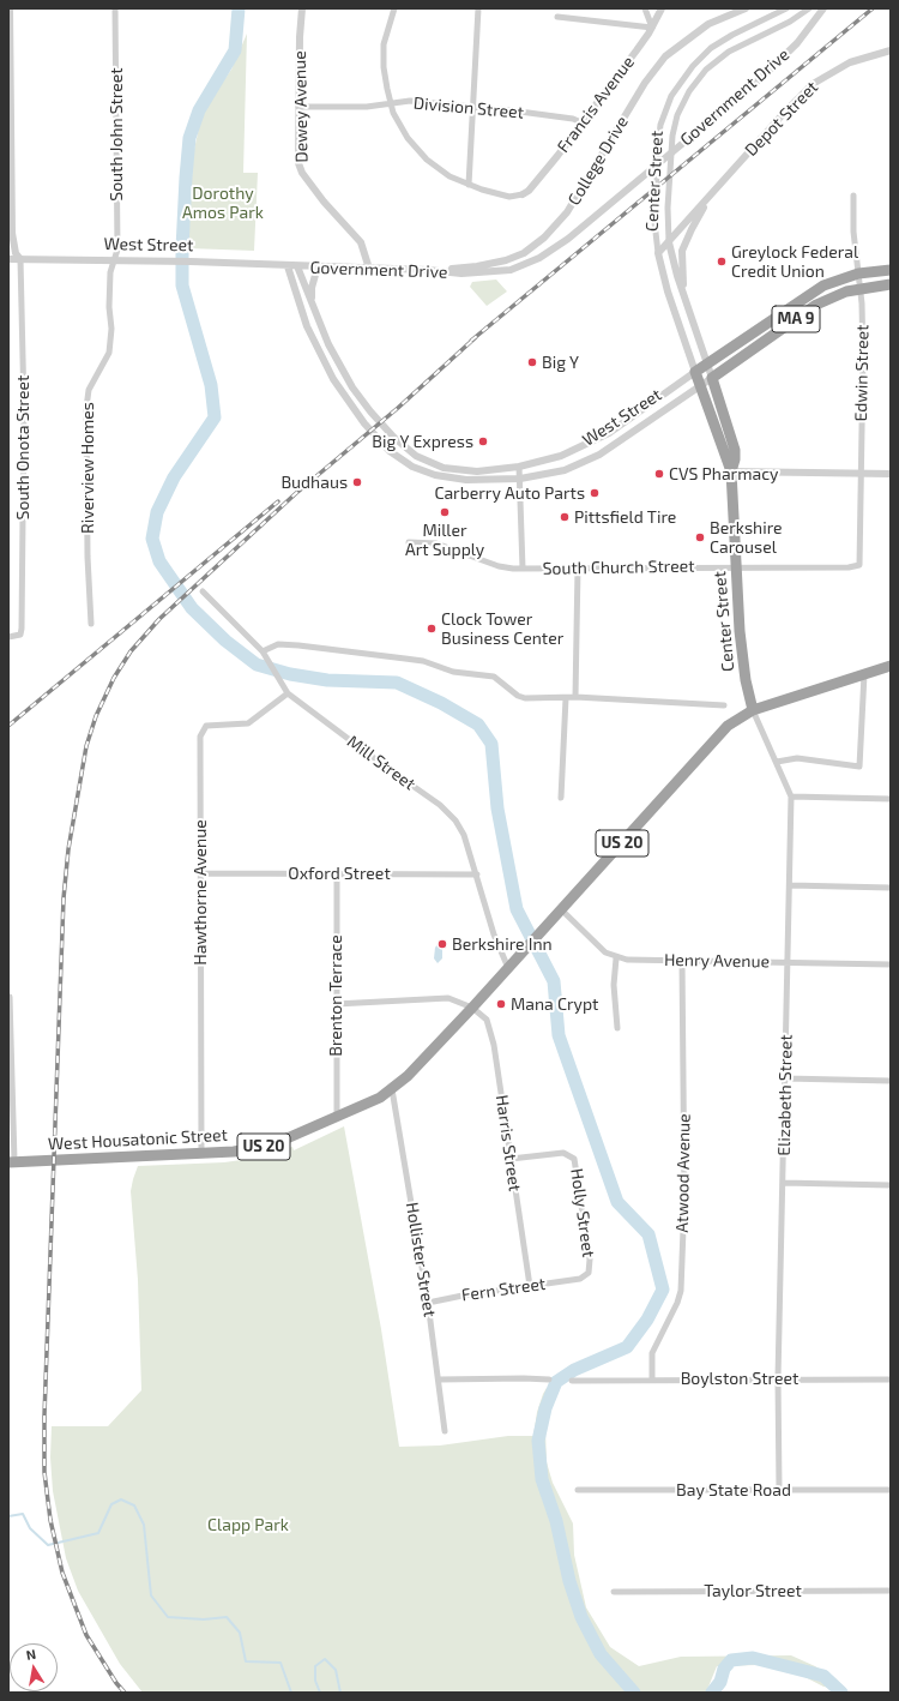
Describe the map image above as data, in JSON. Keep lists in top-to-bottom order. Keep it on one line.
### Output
{"streets":{"highway":["Center Street","West Street","MA 9","US 20","West Housatonic Street"],"street":["Government Drive","Francis Avenue","Dewey Avenue","Division Street","Depot Street","South John Street","College Drive","Edwin Street","South Onota Street","Riverview Homes","South Church Street","Mill Street","Oxford Street","Hawthorne Avenue","Henry Avenue","Brenton Terrace","Elizabeth Street","Harris Street","Atwood Avenue","Holly Street","Hollister Street","Fern Street","Boylston Street","Bay State Road","Taylor Street"]},"crossings":[["Government Drive","Dewey Avenue"],["Government Drive","College Drive"],["Government Drive","West Street"],["Francis Avenue","Division Street"],["Dewey Avenue","Division Street"],["Depot Street","Center Street"],["South John Street","West Street"],["South John Street","Riverview Homes"],["Center Street","West Street"],["Center Street","South Church Street"],["Center Street","Elizabeth Street"],["Center Street","West Housatonic Street"],["West Street","Edwin Street"],["West Street","South Onota Street"],["West Street","Riverview Homes"],["Edwin Street","South Church Street"],["Mill Street","Oxford Street"],["Mill Street","Hawthorne Avenue"],["Mill Street","West Housatonic Street"],["Oxford Street","Hawthorne Avenue"],["Oxford Street","Brenton Terrace"],["Hawthorne Avenue","West Housatonic Street"],["Henry Avenue","Elizabeth Street"],["Henry Avenue","Atwood Avenue"],["Brenton Terrace","West Housatonic Street"],["Elizabeth Street","West Housatonic Street"],["Elizabeth Street","Boylston Street"],["Elizabeth Street","Bay State Road"],["West Housatonic Street","Harris Street"],["West Housatonic Street","Hollister Street"],["Harris Street","Holly Street"],["Harris Street","Fern Street"],["Atwood Avenue","Boylston Street"],["Holly Street","Fern Street"],["Hollister Street","Fern Street"]],"parks":["Dorothy Amos Park","Clapp Park"],"places":["Greylock Federal Credit Union","Big Y","Big Y Express","CVS Pharmacy","Budhaus","Carberry Auto Parts","Miller Art Supply","Pittsfield Tire","Berkshire Carousel","Clock Tower Business Center","Berkshire Inn","Mana Crypt"],"north":"top"}
